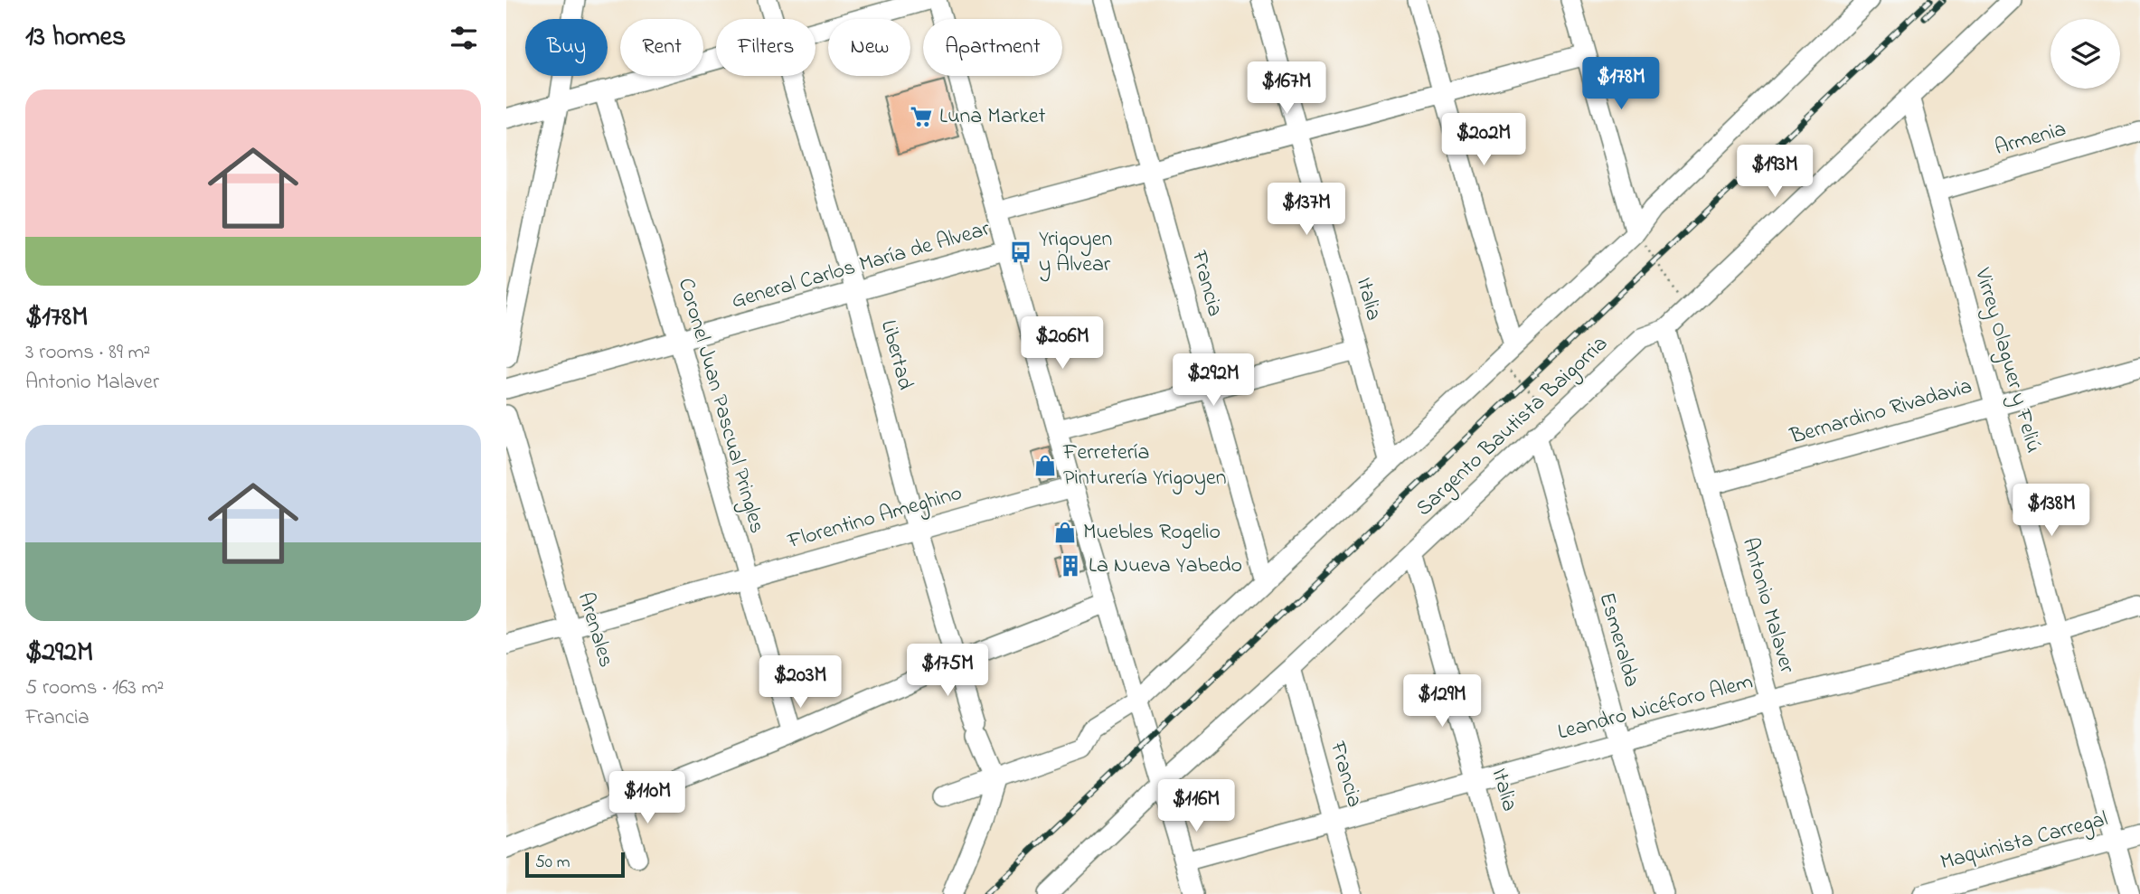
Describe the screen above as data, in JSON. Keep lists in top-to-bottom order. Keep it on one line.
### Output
{"streets":{"street":["Armenia","General Carlos María de Alvear","Francia","Italia","Libertad","Virrey Olaguer y Feliú","Coronel Juan Pascual Pringles","Bernardino Rivadavia","Sargento Bautista Baigorria","Florentino Ameghino","Antonio Malaver","Arenales","Esmeralda","Leandro Nicéforo Alem","Maquinista Carregal"]},"crossings":[["Armenia","Virrey Olaguer y Feliú"],["General Carlos María de Alvear","Francia"],["General Carlos María de Alvear","Italia"],["General Carlos María de Alvear","Libertad"],["General Carlos María de Alvear","Coronel Juan Pascual Pringles"],["Francia","Sargento Bautista Baigorria"],["Francia","Leandro Nicéforo Alem"],["Italia","Sargento Bautista Baigorria"],["Italia","Leandro Nicéforo Alem"],["Libertad","Florentino Ameghino"],["Virrey Olaguer y Feliú","Bernardino Rivadavia"],["Virrey Olaguer y Feliú","Sargento Bautista Baigorria"],["Virrey Olaguer y Feliú","Leandro Nicéforo Alem"],["Virrey Olaguer y Feliú","Maquinista Carregal"],["Coronel Juan Pascual Pringles","Florentino Ameghino"],["Bernardino Rivadavia","Antonio Malaver"],["Sargento Bautista Baigorria","Antonio Malaver"],["Sargento Bautista Baigorria","Esmeralda"],["Florentino Ameghino","Arenales"],["Antonio Malaver","Leandro Nicéforo Alem"],["Esmeralda","Leandro Nicéforo Alem"]],"places":{"supermarket":["Luna Market"],"bus stop":["Yrigoyen y Alvear"],"shop":["Ferretería Pinturería Yrigoyen","Muebles Rogelio"],"building":["La Nueva Yabedo"]},"scale_bar":"50 m","page":{"heading":"13 homes","chip":["Buy","Rent","Filters","New","Apartment"],"price":["$178M","$167M","$202M","$193M","$137M","$206M","$292M","$138M","$175M","$203M","$129M","$110M","$116M"],"list":[{"name":"$178M","note":"3 rooms · 89 m² · Antonio Malaver"},{"name":"$292M","note":"5 rooms · 163 m² · Francia"}],"scale":"50 m"}}
